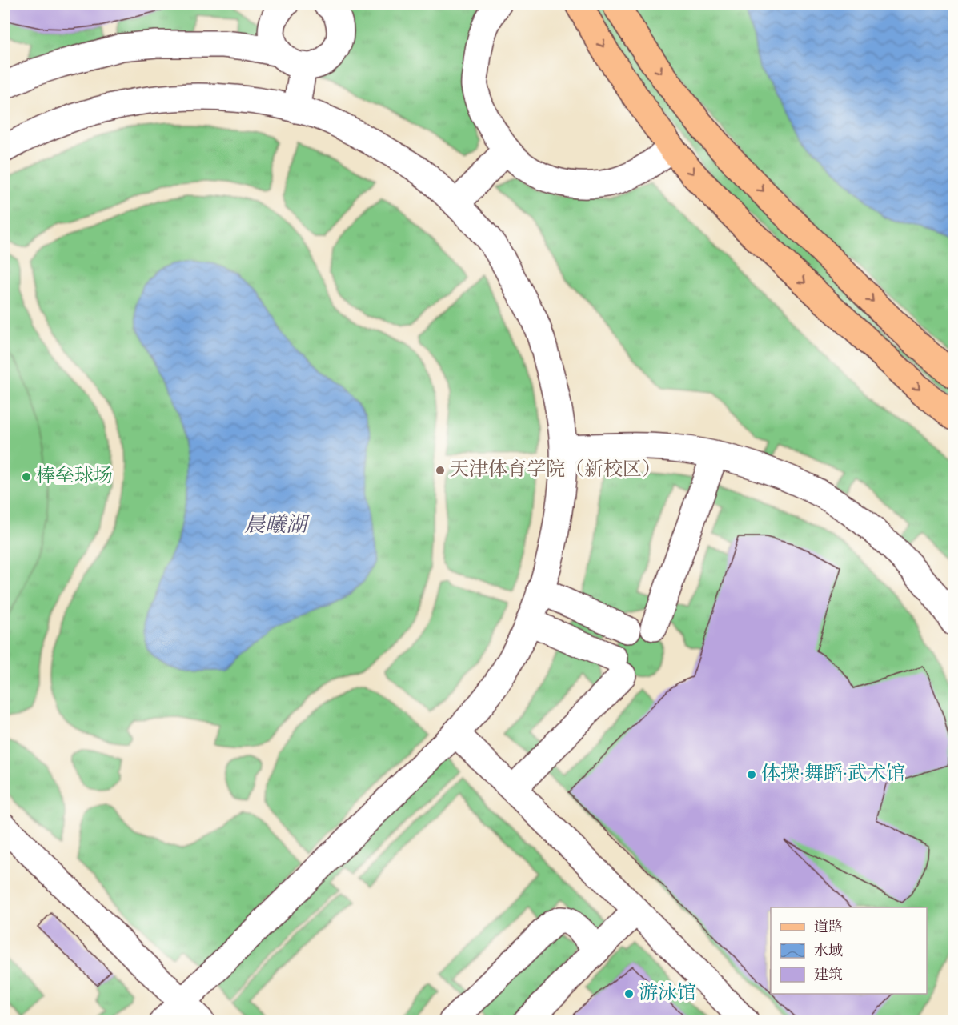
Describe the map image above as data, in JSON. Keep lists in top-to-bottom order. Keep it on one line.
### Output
{"water":["晨曦湖"],"places":["天津体育学院（新校区）","棒垒球场","体操·舞蹈·武术馆","游泳馆"],"legend":["道路","水域","建筑"]}
